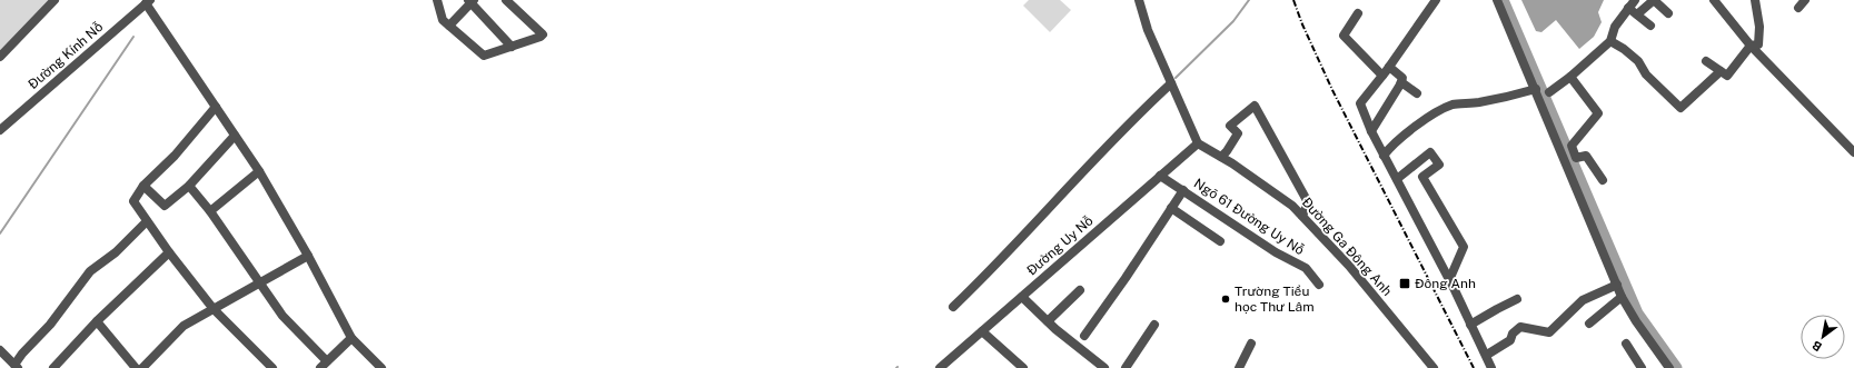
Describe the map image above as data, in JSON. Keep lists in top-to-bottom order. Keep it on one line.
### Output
{"streets":{"street":["Đường Kính Nỗ","Ngõ 61 Đường Uy Nỗ","Đường Uy Nỗ","Đường Ga Đông Anh"]},"crossings":[["Ngõ 61 Đường Uy Nỗ","Đường Uy Nỗ"],["Đường Uy Nỗ","Đường Ga Đông Anh"]],"places":{"transit":["Đông Anh"],"other":["Trường Tiểu học Thư Lâm"]},"north":"bottom left"}
